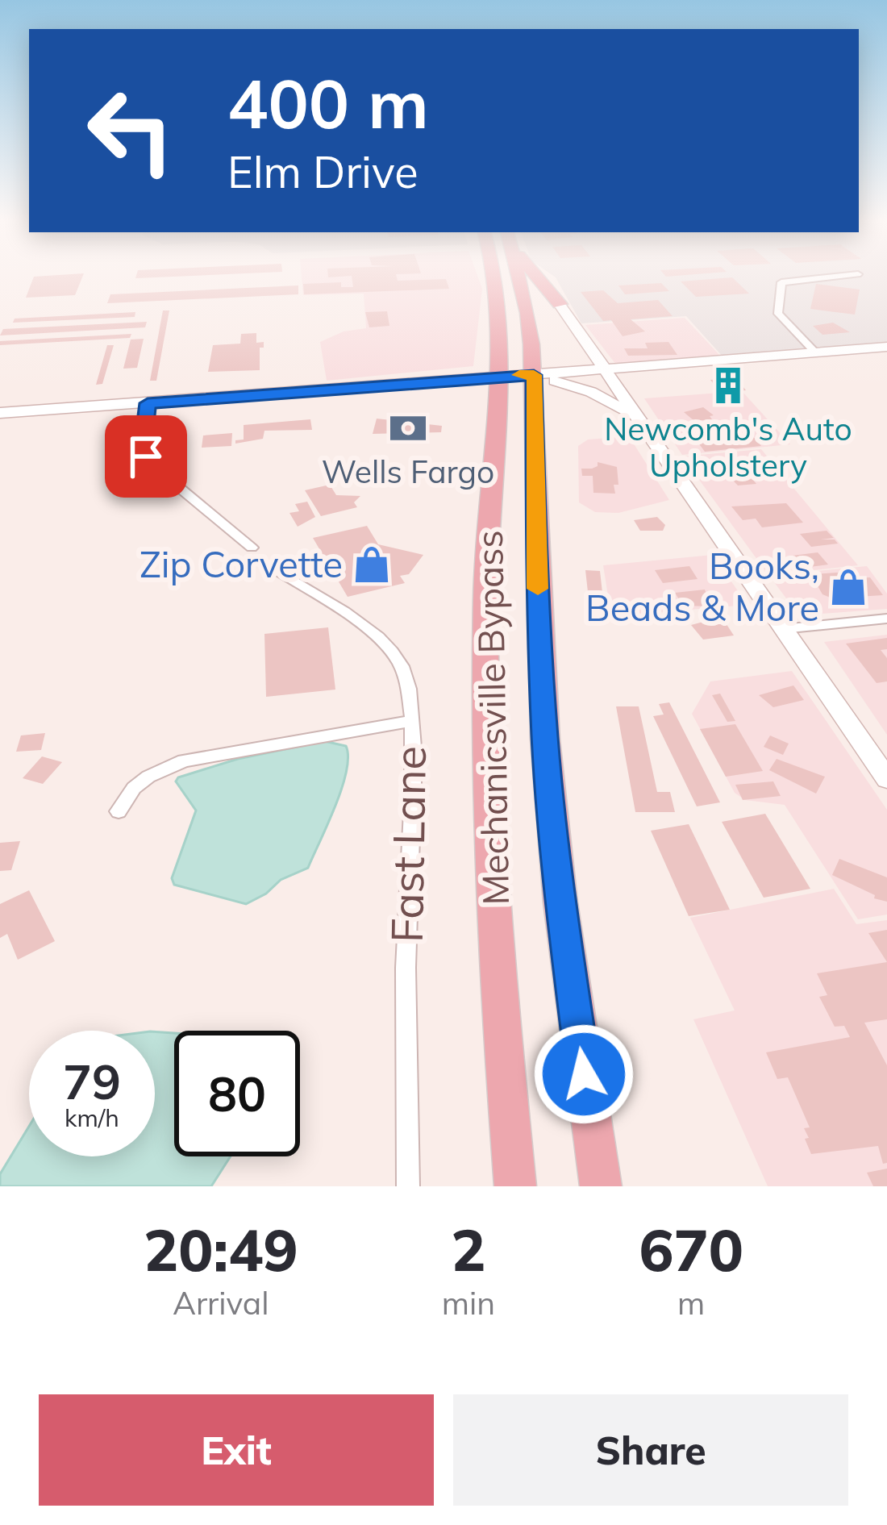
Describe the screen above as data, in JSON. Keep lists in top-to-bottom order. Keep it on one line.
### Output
{"streets":{"highway":["Mechanicsville Bypass"],"street":["Fast Lane"]},"places":{"building":["Newcomb's Auto Upholstery"],"bank":["Wells Fargo"],"shop":["Zip Corvette","Books, Beads & More"]},"page":{"turn":["400 m","Elm Drive"],"speed":"79 km/h","limit":"80","eta":["20:49","Arrival","2","min","670","m"],"buttons":["Exit","Share"]}}
